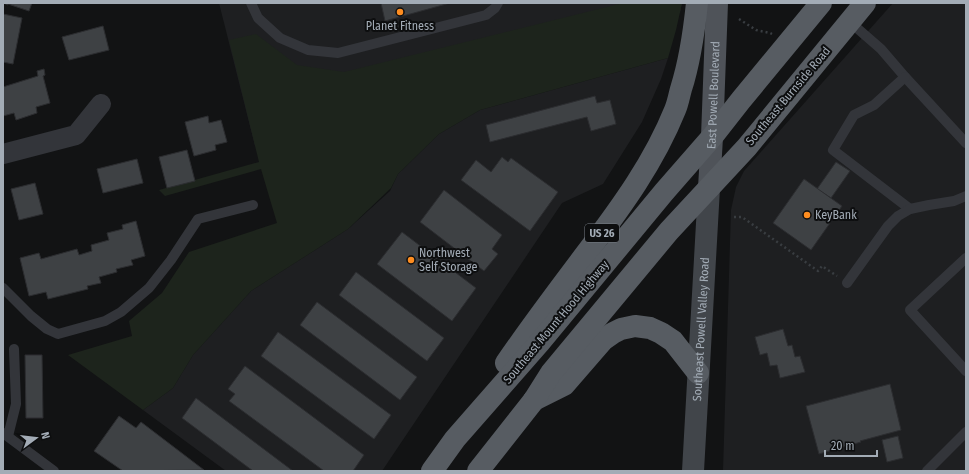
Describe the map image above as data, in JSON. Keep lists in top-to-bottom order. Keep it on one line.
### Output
{"streets":{"highway":["Southeast Burnside Road","US 26","Southeast Mount Hood Highway"],"main road":["East Powell Boulevard","Southeast Powell Valley Road"]},"crossings":[["East Powell Boulevard","Southeast Burnside Road"],["East Powell Boulevard","Southeast Mount Hood Highway"],["East Powell Boulevard","Southeast Powell Valley Road"],["Southeast Burnside Road","Southeast Powell Valley Road"],["US 26","Southeast Mount Hood Highway"]],"places":["Planet Fitness","KeyBank","Northwest Self Storage"],"scale_bar":"20 m","north":"right"}
